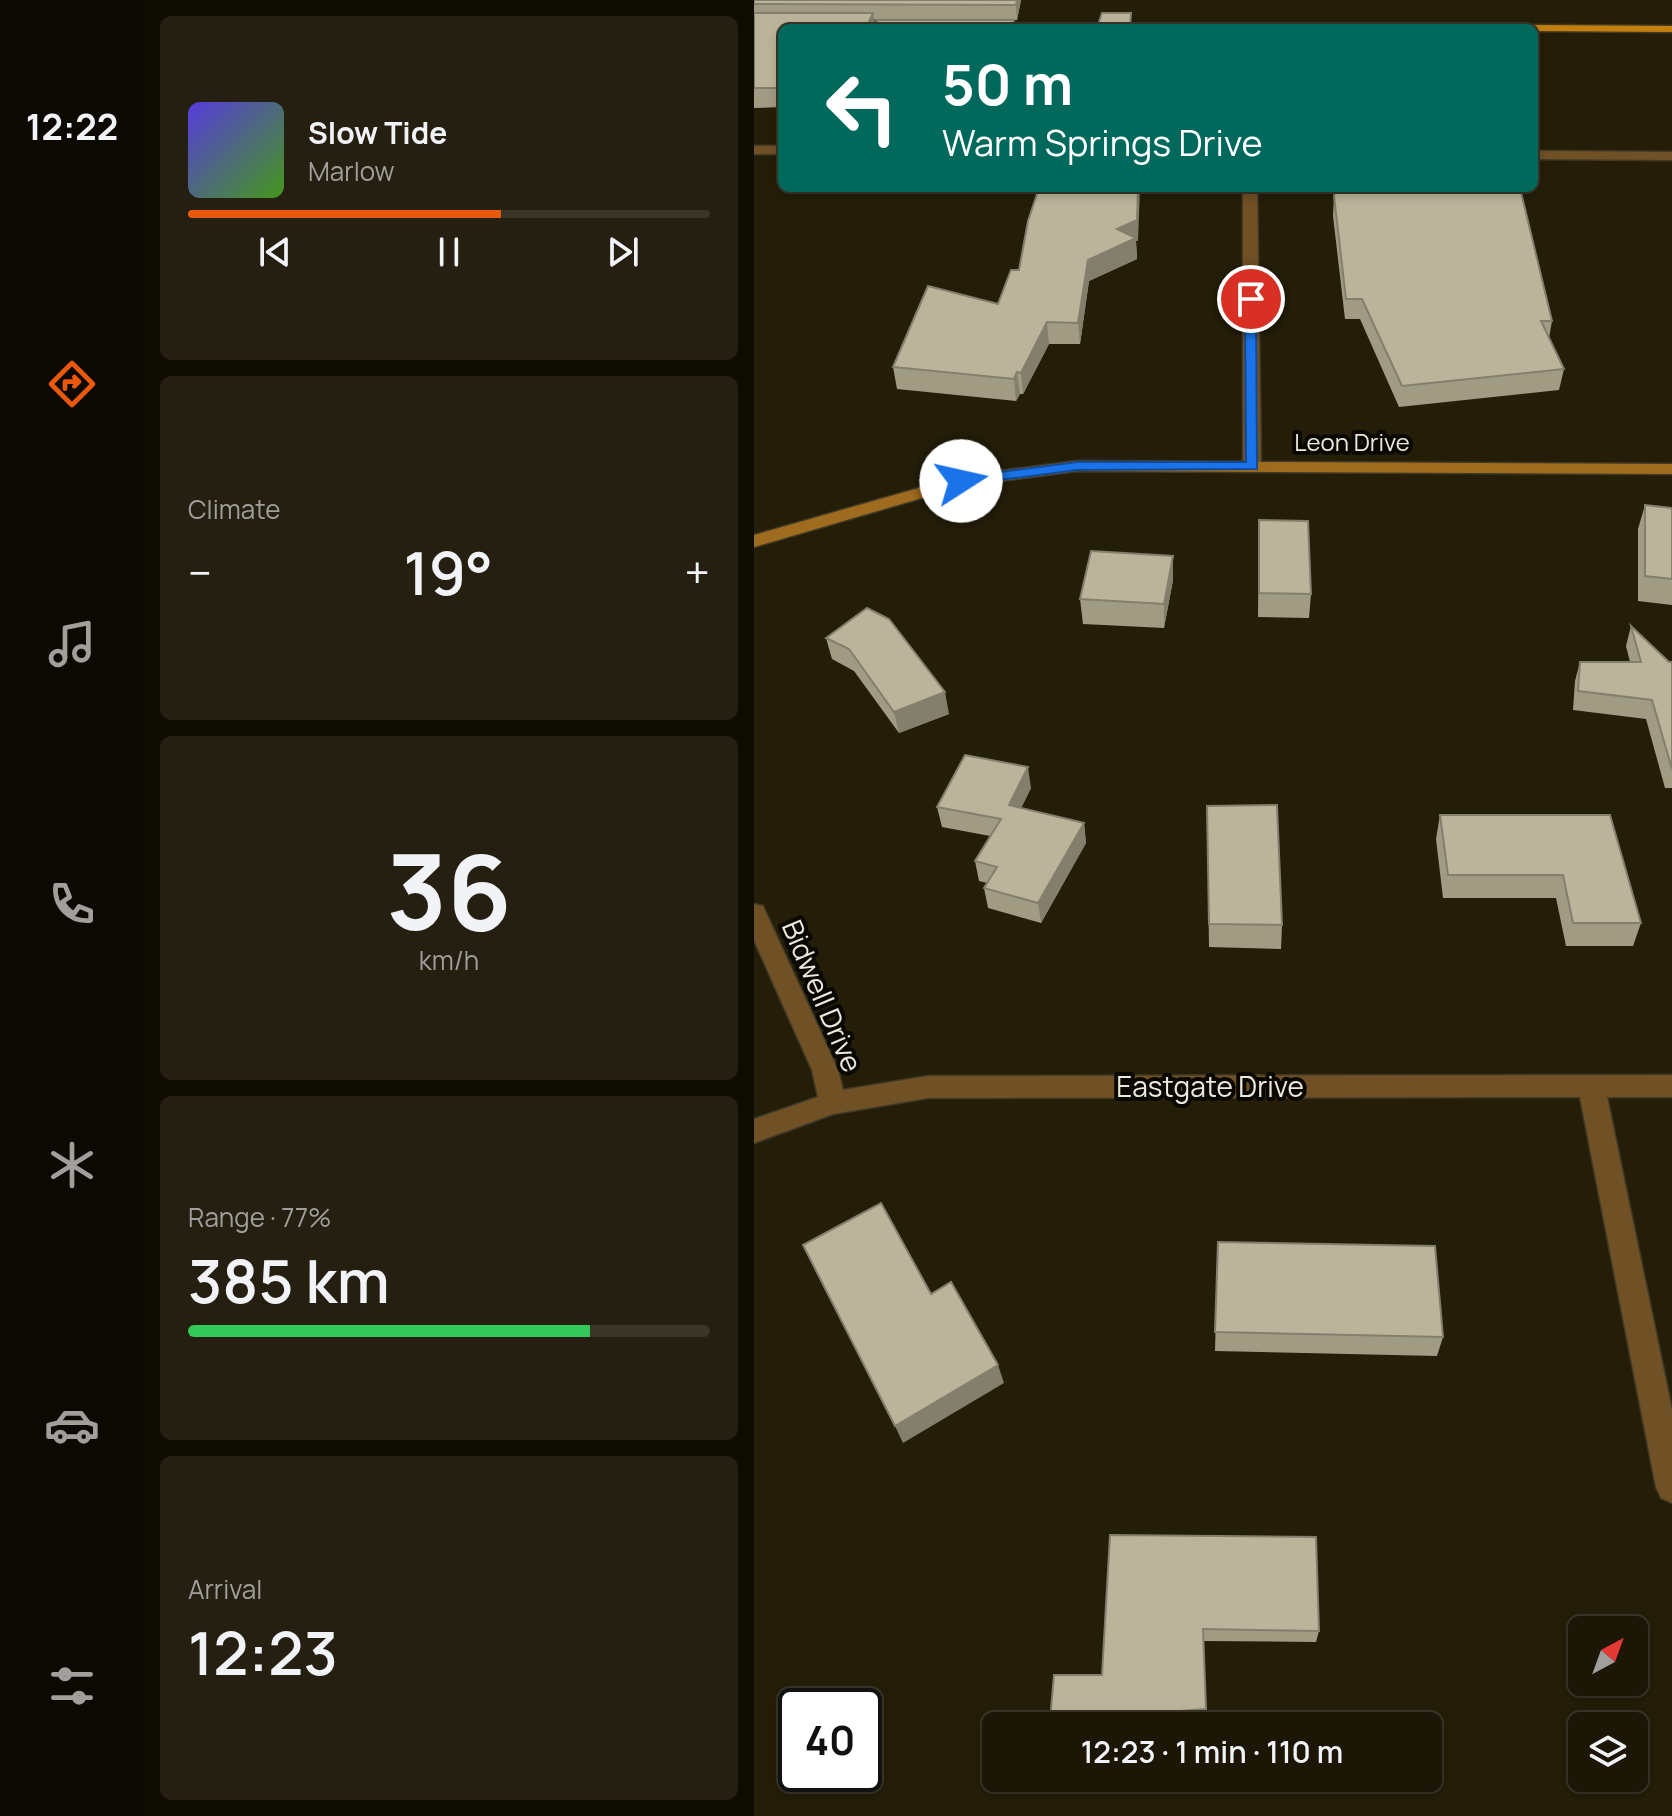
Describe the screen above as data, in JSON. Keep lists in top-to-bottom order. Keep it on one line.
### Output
{"streets":{"street":["Leon Drive","Bidwell Drive","Eastgate Drive"]},"crossings":[["Bidwell Drive","Eastgate Drive"]],"north":"top right","page":{"tabs":"12:22","turn":["50 m","Warm Springs Drive"],"song":["Slow Tide","Marlow"],"tile":["Climate",["36","km/h"],["Range · 77%","385 km"],["Arrival","12:23"]],"heat":["−","19°","+"],"limit":"40","trip":"12:23 · 1 min · 110 m"}}
